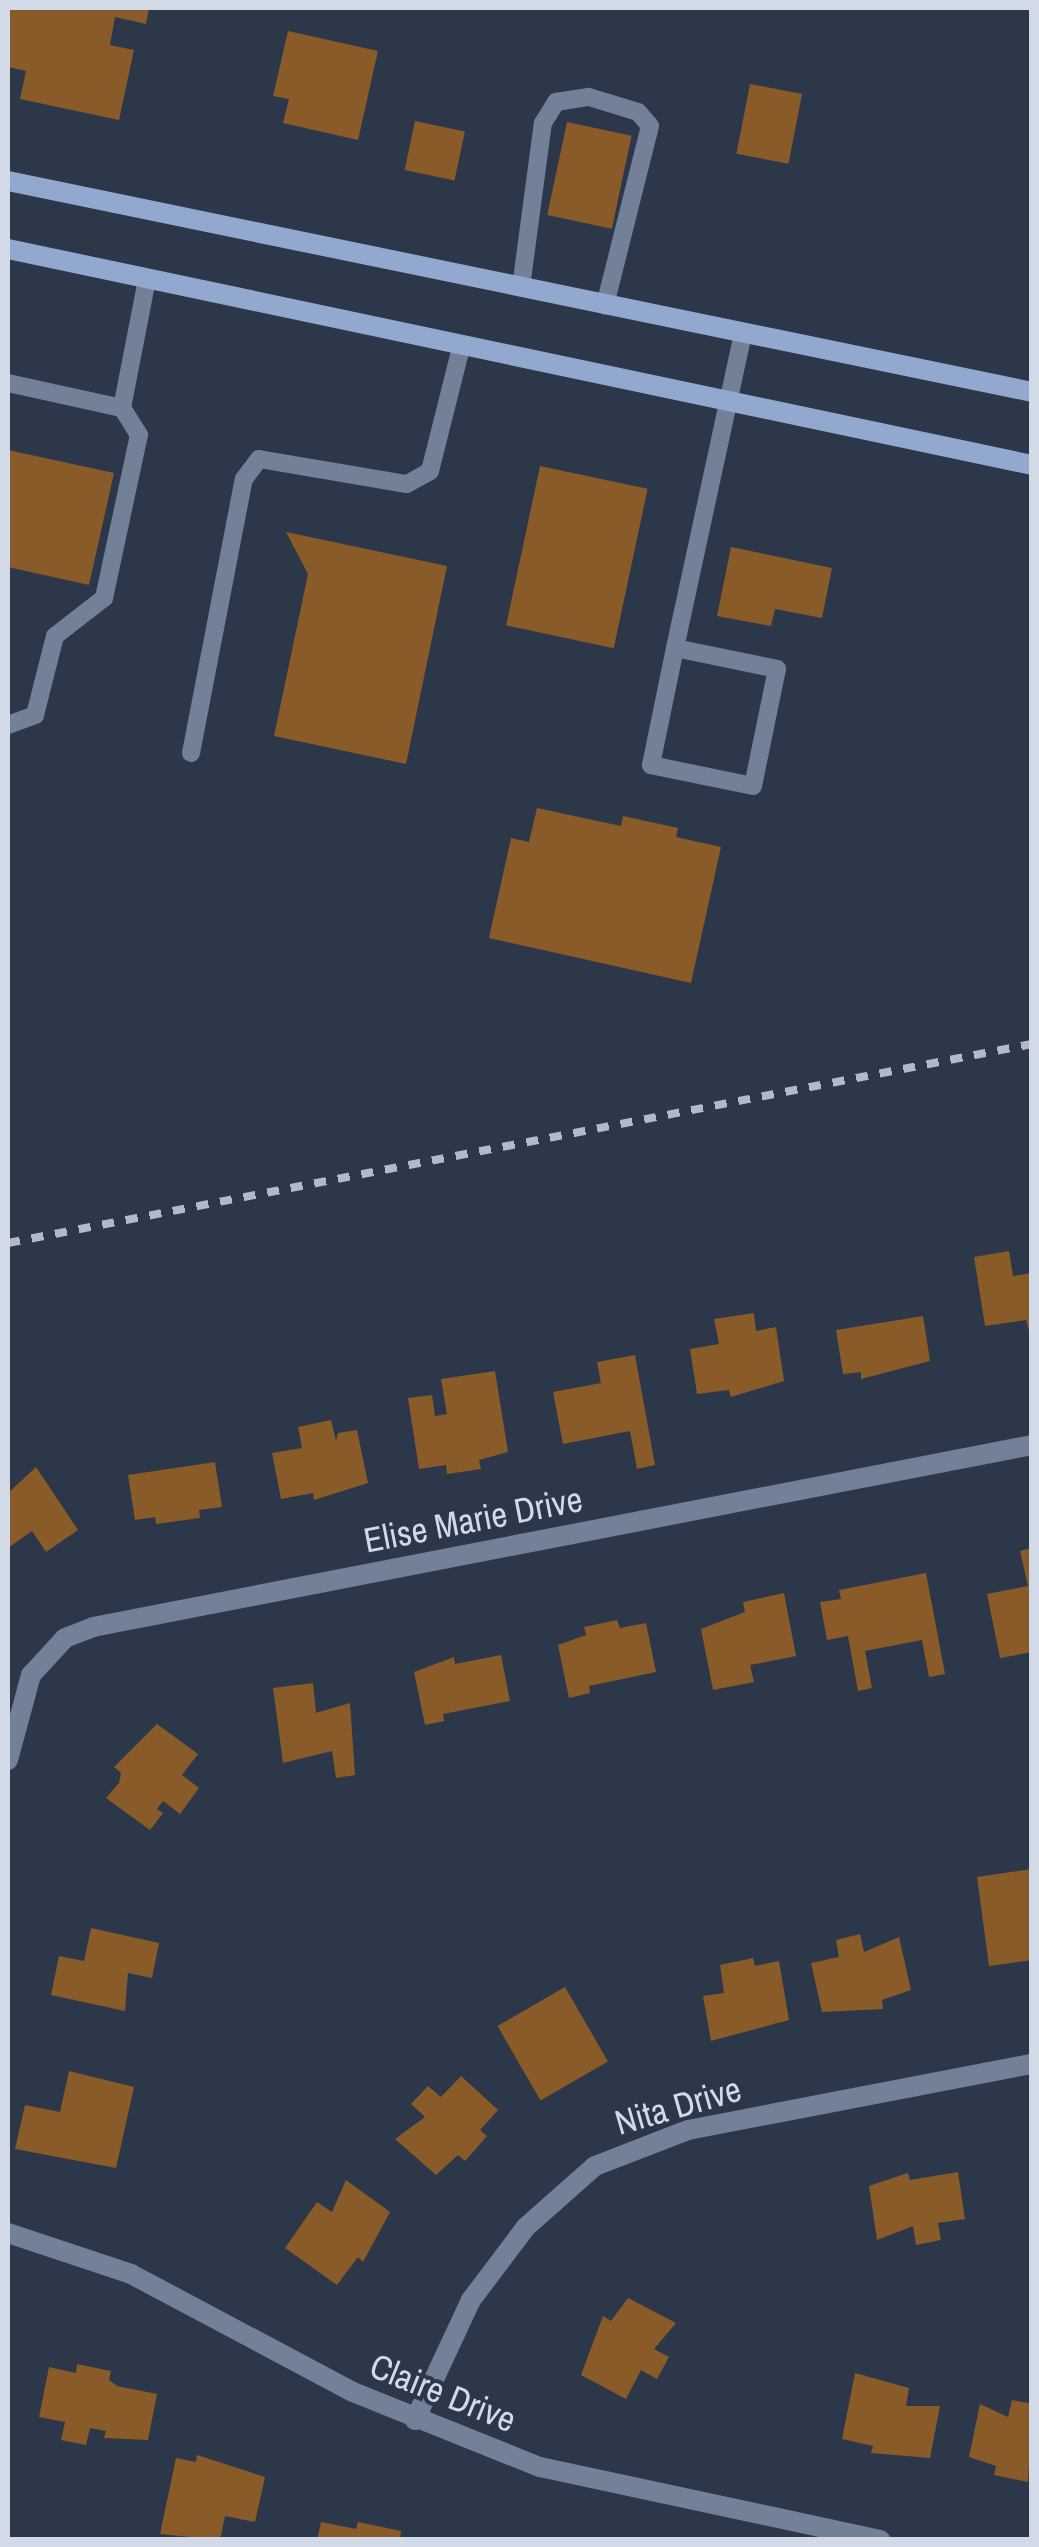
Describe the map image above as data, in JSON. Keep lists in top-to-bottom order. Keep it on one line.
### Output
{"streets":{"street":["Elise Marie Drive","Nita Drive","Claire Drive"]},"crossings":[["Nita Drive","Claire Drive"]]}
